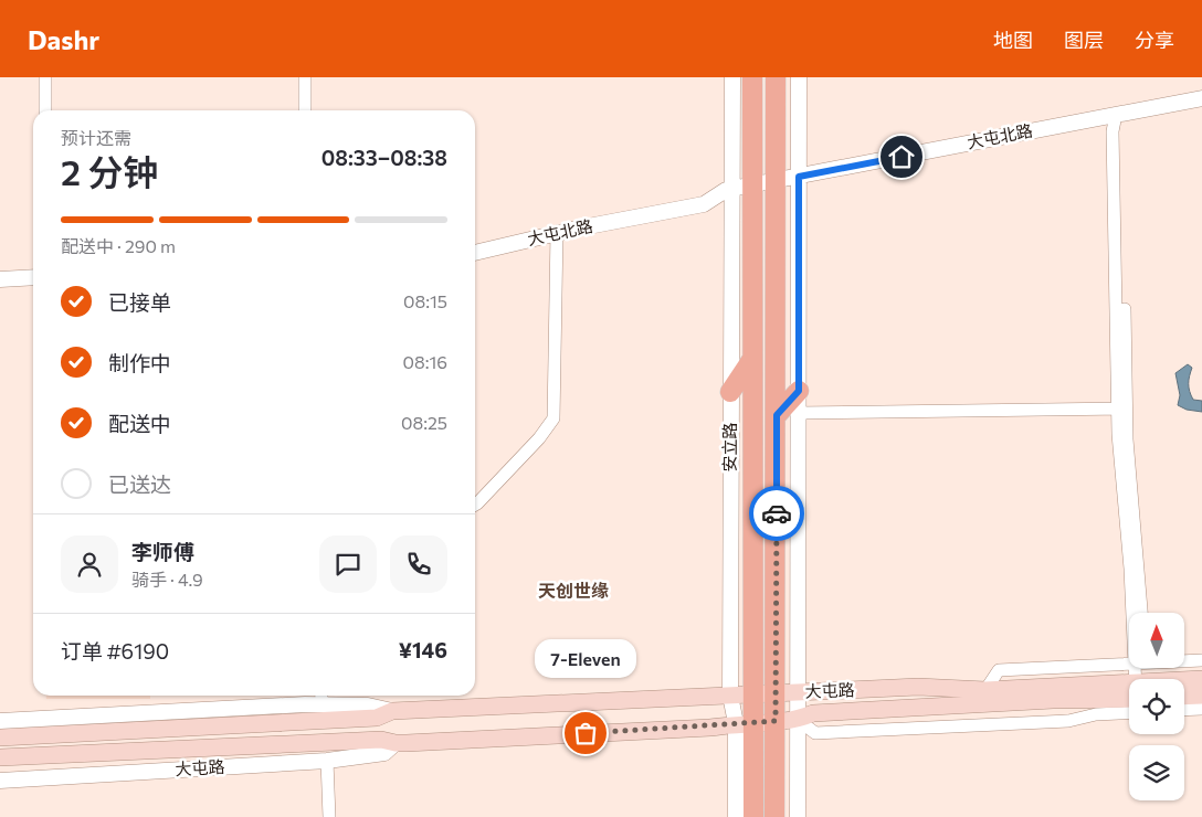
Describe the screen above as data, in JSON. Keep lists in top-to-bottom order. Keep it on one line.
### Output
{"streets":{"main road":["安立路","大屯路"],"street":["大屯北路"]},"crossings":[["大屯北路","安立路"],["安立路","大屯路"]],"districts":["天创世缘"],"places":["7-Eleven"],"north":"top","page":{"header":"Dashr","nav":["地图","图层","分享"],"heading":["2 分钟","预计还需","08:33–08:38"],"panel":["李师傅","骑手 · 4.9","订单 #6190","¥146"],"bar":"配送中 · 290 m","list":[["已接单","08:15"],["制作中","08:16"],["配送中","08:25"],"已送达"],"bubble":"7-Eleven"}}
